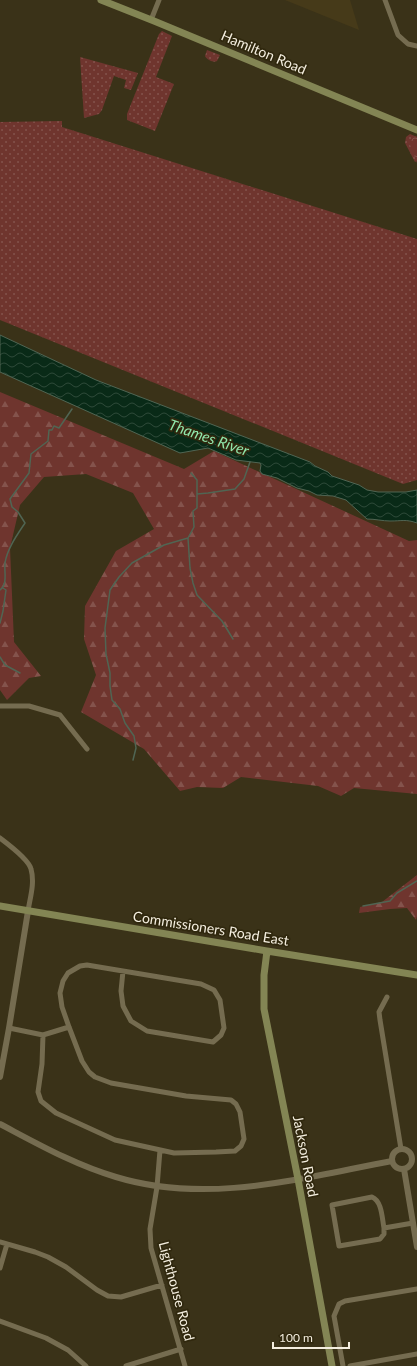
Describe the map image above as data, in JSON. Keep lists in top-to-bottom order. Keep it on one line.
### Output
{"streets":{"main road":["Hamilton Road","Commissioners Road East","Jackson Road"],"street":["Lighthouse Road"]},"crossings":[["Commissioners Road East","Jackson Road"]],"water":["Thames River"],"scale_bar":"100 m"}
